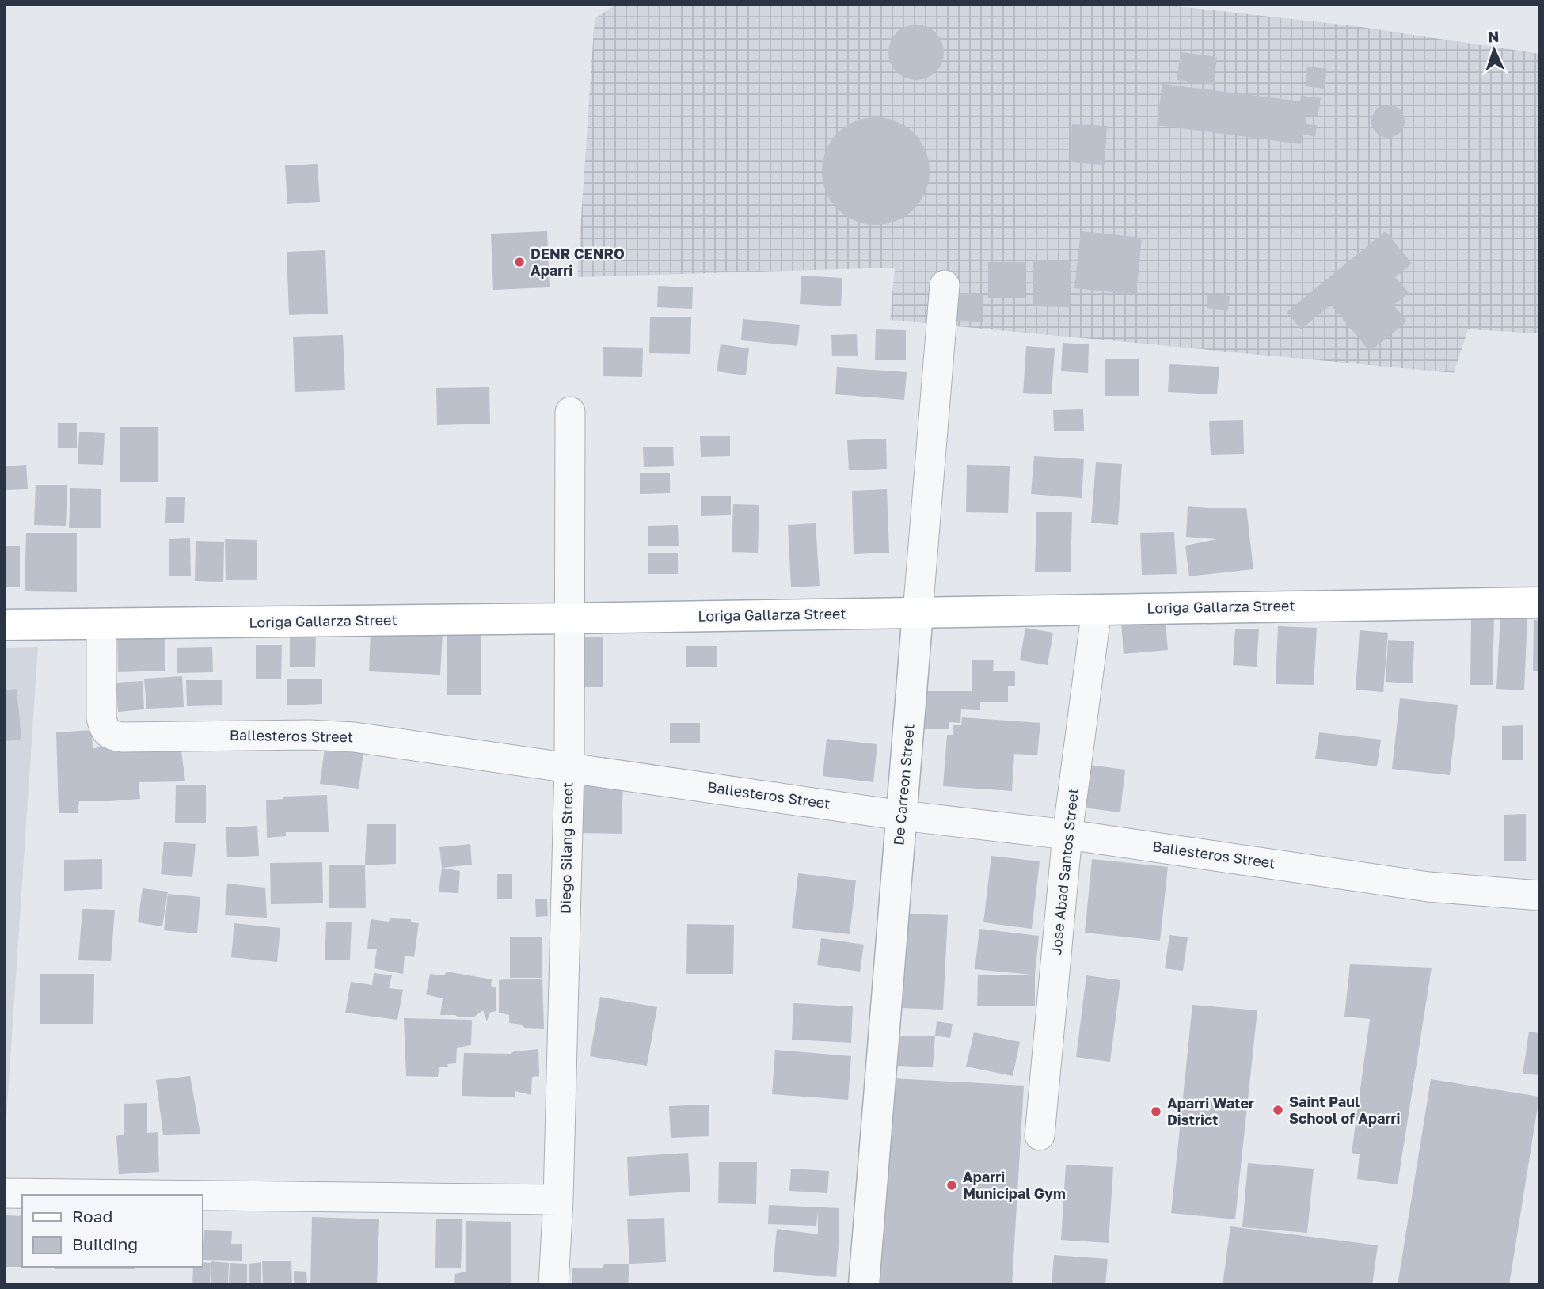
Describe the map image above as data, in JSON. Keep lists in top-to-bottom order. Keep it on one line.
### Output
{"streets":{"main road":["Loriga Gallarza Street"],"street":["Ballesteros Street","De Carreon Street","Diego Silang Street","Jose Abad Santos Street"]},"crossings":[["Loriga Gallarza Street","Ballesteros Street"],["Loriga Gallarza Street","De Carreon Street"],["Loriga Gallarza Street","Diego Silang Street"],["Loriga Gallarza Street","Jose Abad Santos Street"],["Ballesteros Street","De Carreon Street"],["Ballesteros Street","Diego Silang Street"],["Ballesteros Street","Jose Abad Santos Street"]],"places":["DENR CENRO Aparri","Saint Paul School of Aparri","Aparri Water District","Aparri Municipal Gym"],"legend":["Road","Building"],"north":"top"}
